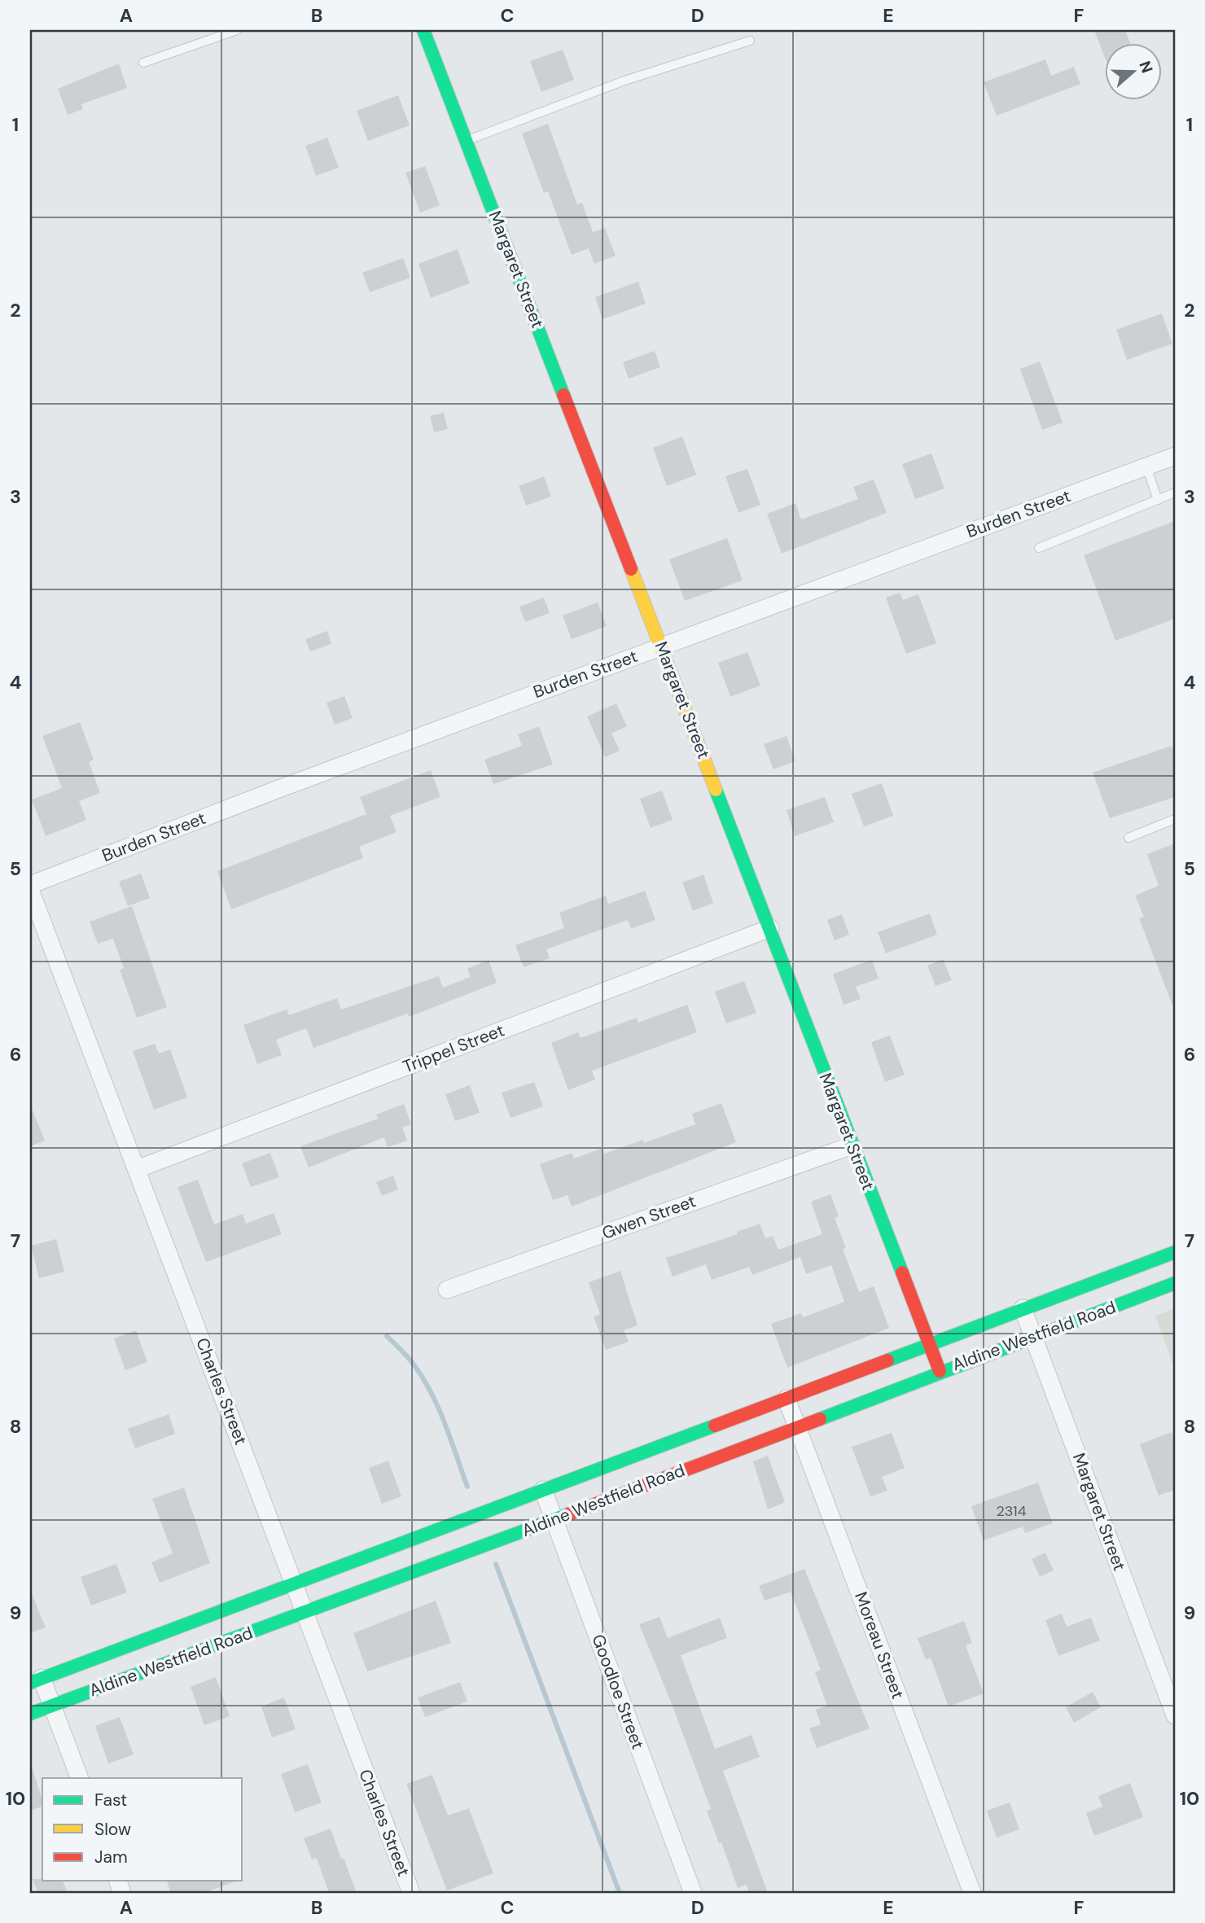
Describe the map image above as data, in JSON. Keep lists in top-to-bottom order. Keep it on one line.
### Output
{"streets":{"main road":["Margaret Street","Aldine Westfield Road"],"street":["Burden Street","Trippel Street","Gwen Street","Charles Street","Moreau Street","Goodloe Street"]},"crossings":[["Margaret Street","Burden Street"],["Margaret Street","Trippel Street"],["Margaret Street","Gwen Street"],["Margaret Street","Aldine Westfield Road"],["Trippel Street","Charles Street"],["Aldine Westfield Road","Charles Street"],["Aldine Westfield Road","Moreau Street"],["Aldine Westfield Road","Goodloe Street"]],"house_numbers":["2314"],"legend":["Fast","Slow","Jam"],"north":"right","grid":{"columns":["A","B","C","D","E","F"],"rows":["1","2","3","4","5","6","7","8","9","10"]}}
